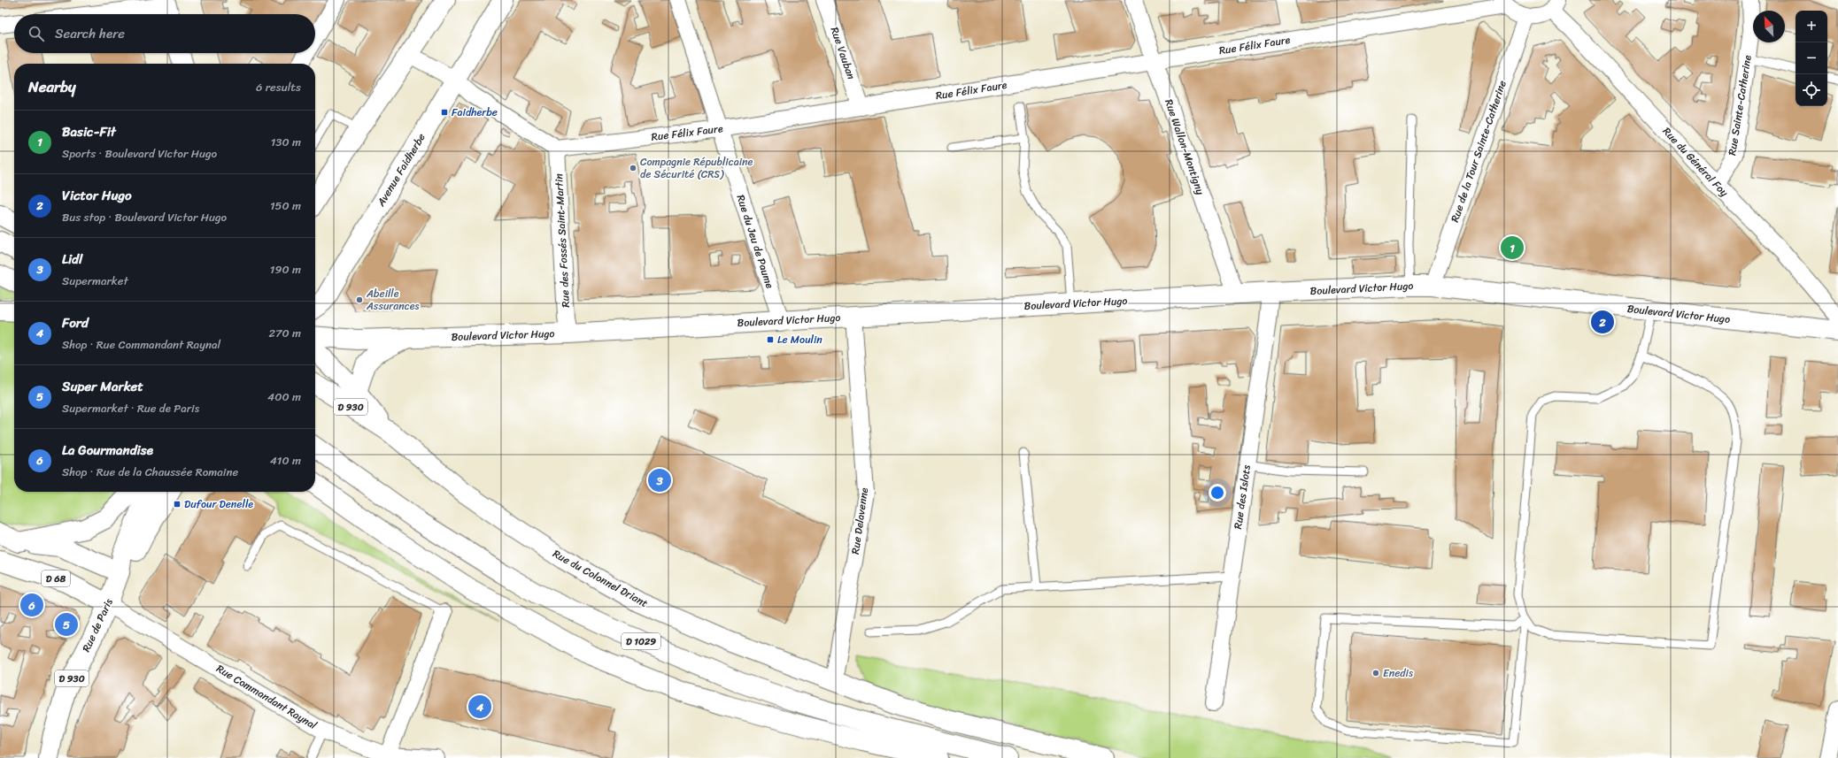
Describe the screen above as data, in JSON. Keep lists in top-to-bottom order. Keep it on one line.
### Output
{"streets":{"main road":["Avenue Faidherbe","Boulevard Victor Hugo","D 930","D 68","Rue du Colonnel Driant","Rue de Paris","D 1029"],"street":["Rue Félix Faure","Rue Vauban","Rue Sainte-Catherine","Rue Wallon-Montigny","Rue de la Tour Sainte-Catherine","Rue du Général Foy","Rue des Fossés Saint-Martin","Rue du Jeu de Paume","Rue des Islots","Rue Delavenne","Rue Commandant Raynal"]},"crossings":[["Rue Félix Faure","Rue Vauban"],["Rue Félix Faure","Rue Wallon-Montigny"],["Rue Félix Faure","Rue des Fossés Saint-Martin"],["Rue Félix Faure","Rue du Jeu de Paume"],["Rue Sainte-Catherine","Rue du Général Foy"],["Rue Wallon-Montigny","Boulevard Victor Hugo"],["Rue de la Tour Sainte-Catherine","Boulevard Victor Hugo"],["Rue des Fossés Saint-Martin","Boulevard Victor Hugo"],["Rue du Jeu de Paume","Boulevard Victor Hugo"],["Boulevard Victor Hugo","Rue des Islots"],["Boulevard Victor Hugo","Rue Delavenne"],["D 930","Rue du Colonnel Driant"],["Rue Delavenne","Rue du Colonnel Driant"],["D 68","Rue de Paris"],["D 68","Rue Commandant Raynal"],["Rue de Paris","Rue Commandant Raynal"]],"places":{"transit":["Faidherbe","Le Moulin","Dufour Denelle"],"other":["Compagnie Républicaine de Sécurité (CRS)","Abeille Assurances","Enedis"]},"north":"top left","page":{"map_buttons":["+","−"],"search":"Search here","heading":["Nearby","6 results"],"list":[{"mark":"1","name":"Basic-Fit","note":"Sports · Boulevard Victor Hugo","value":"130 m"},{"mark":"2","name":"Victor Hugo","note":"Bus stop · Boulevard Victor Hugo","value":"150 m"},{"mark":"3","name":"Lidl","note":"Supermarket","value":"190 m"},{"mark":"4","name":"Ford","note":"Shop · Rue Commandant Raynal","value":"270 m"},{"mark":"5","name":"Super Market","note":"Supermarket · Rue de Paris","value":"400 m"},{"mark":"6","name":"La Gourmandise","note":"Shop · Rue de la Chaussée Romaine","value":"410 m"}],"pins":["1","2","3","6","5","4"]}}
